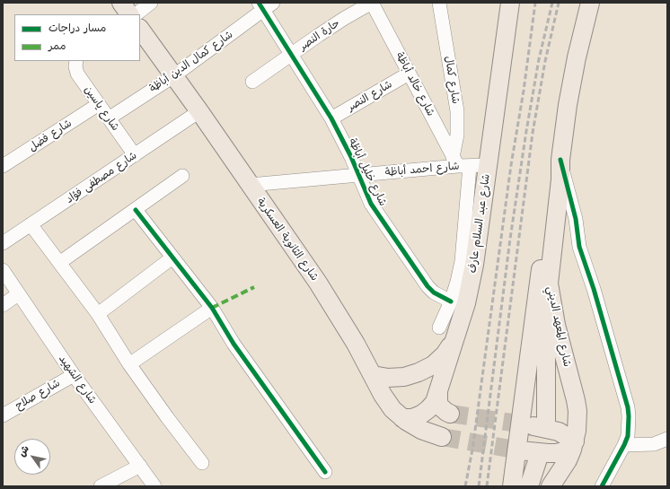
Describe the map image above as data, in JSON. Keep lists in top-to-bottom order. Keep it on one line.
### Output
{"streets":{"main road":["شارع عبد السلام عارف","شارع الثانوية العسكرية","شارع المعهد الديني"],"street":["حارة النصر","شارع كمال الدين أباظة","شارع كمال","شارع خالد أباظة","شارع النصر","شارع ياسين","شارع فضل","شارع احمد أباظة","شارع خليل أباظة","شارع مصطفى فؤاد","شارع الشهيد","شارع صلاح"]},"crossings":[["حارة النصر","شارع خالد أباظة"],["حارة النصر","شارع خليل أباظة"],["شارع كمال الدين أباظة","شارع ياسين"],["شارع كمال الدين أباظة","شارع خليل أباظة"],["شارع كمال الدين أباظة","شارع الثانوية العسكرية"],["شارع كمال","شارع خالد أباظة"],["شارع كمال","شارع احمد أباظة"],["شارع كمال","شارع عبد السلام عارف"],["شارع خالد أباظة","شارع النصر"],["شارع خالد أباظة","شارع احمد أباظة"],["شارع خالد أباظة","شارع عبد السلام عارف"],["شارع النصر","شارع خليل أباظة"],["شارع ياسين","شارع فضل"],["شارع ياسين","شارع مصطفى فؤاد"],["شارع احمد أباظة","شارع خليل أباظة"],["شارع احمد أباظة","شارع عبد السلام عارف"],["شارع احمد أباظة","شارع الثانوية العسكرية"],["شارع خليل أباظة","شارع عبد السلام عارف"],["شارع مصطفى فؤاد","شارع الثانوية العسكرية"],["شارع عبد السلام عارف","شارع الثانوية العسكرية"],["شارع الشهيد","شارع صلاح"]],"legend":["مسار دراجات","ممر"],"north":"top left"}
